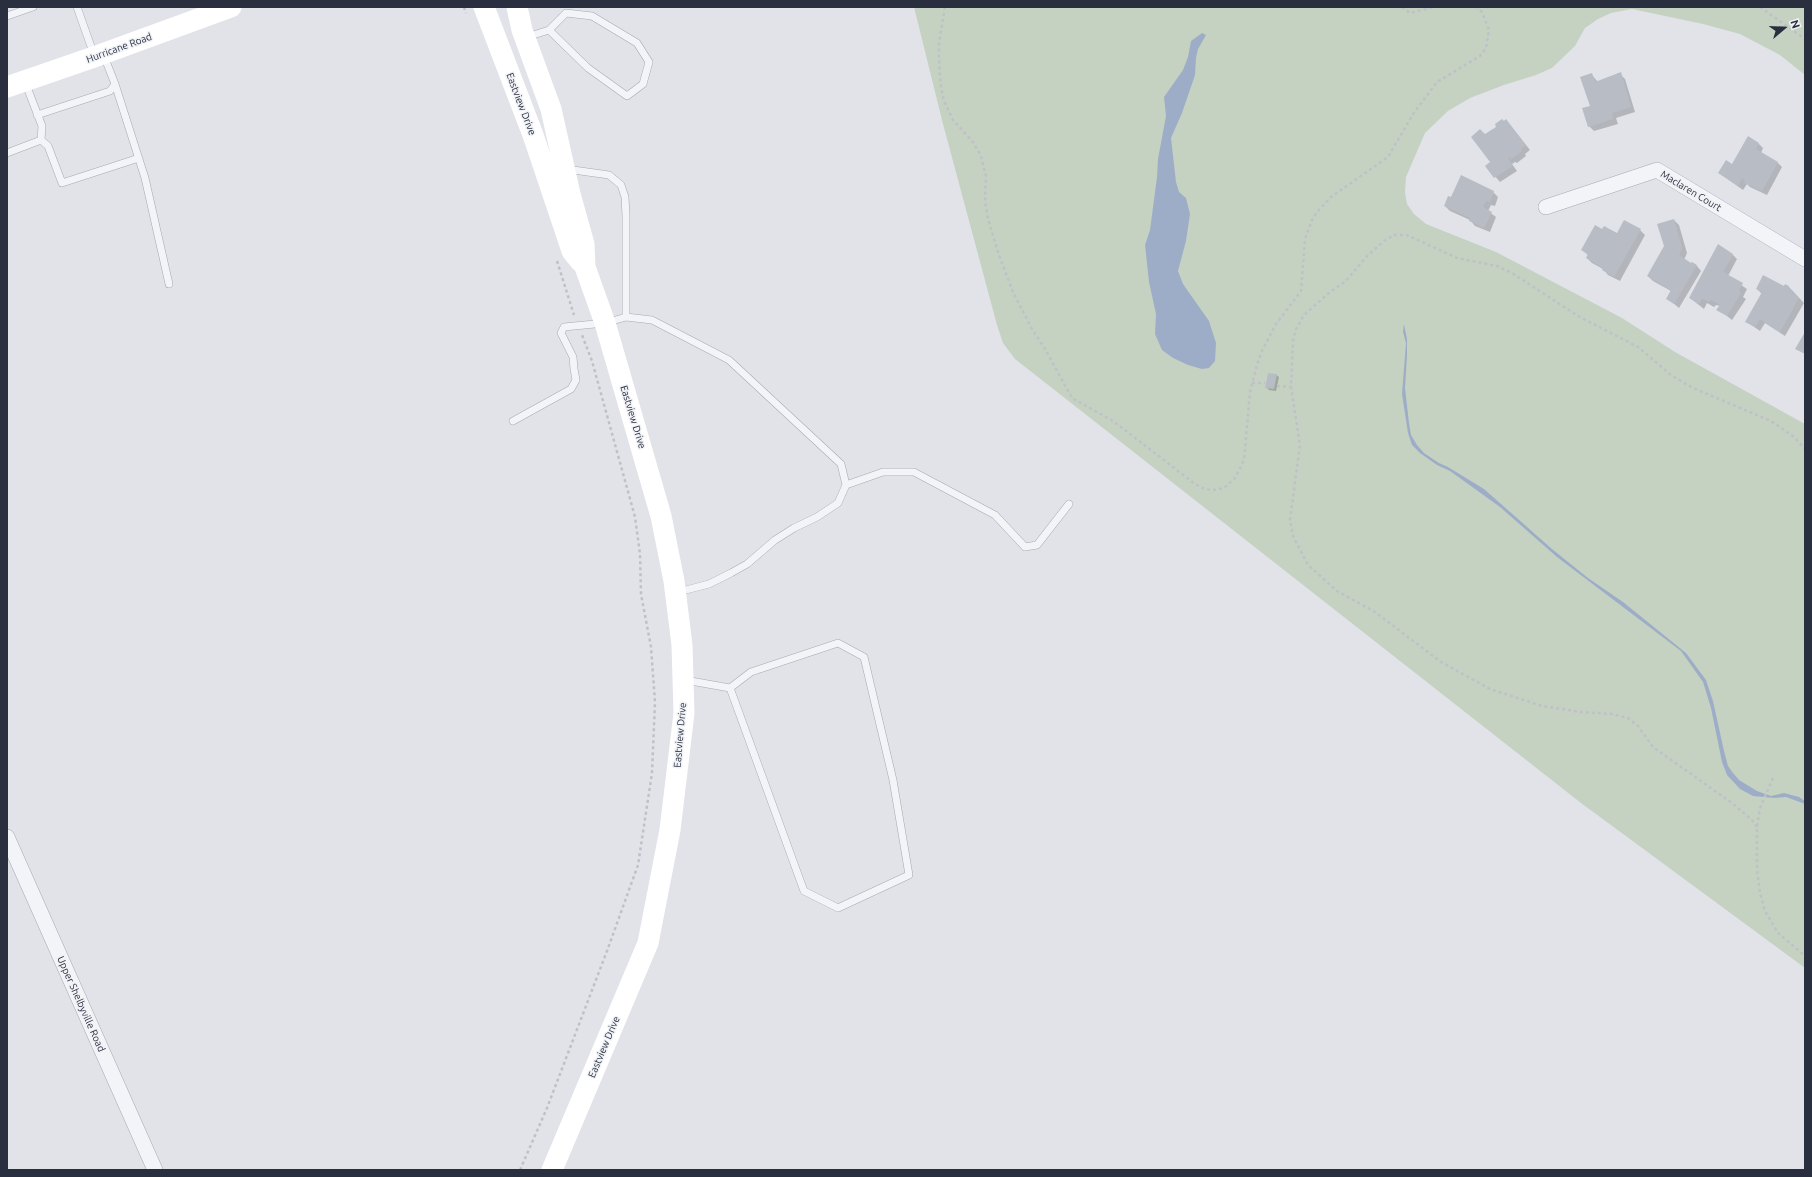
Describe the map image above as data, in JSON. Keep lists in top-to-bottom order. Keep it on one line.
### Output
{"streets":{"street":["Hurricane Road","Eastview Drive","Maclaren Court","Upper Shelbyville Road"]},"north":"right"}
